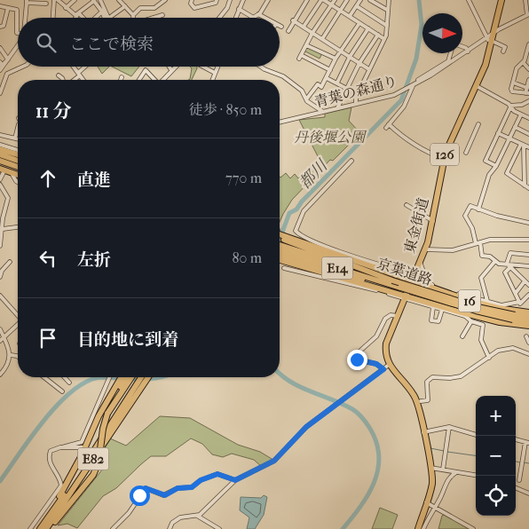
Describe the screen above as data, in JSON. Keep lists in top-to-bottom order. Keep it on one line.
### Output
{"streets":{"highway":["126","東金街道","E14","京葉道路","16","E82"],"street":["青葉の森通り"]},"crossings":[["青葉の森通り","東金街道"],["東金街道","16"]],"water":["都川"],"parks":["丹後堰公園"],"north":"right","page":{"search":"ここで検索","heading":["11 分","徒歩 · 850 m"],"list":[["直進","770 m"],["左折","80 m"],"目的地に到着"],"map_buttons":["+","−"]}}
